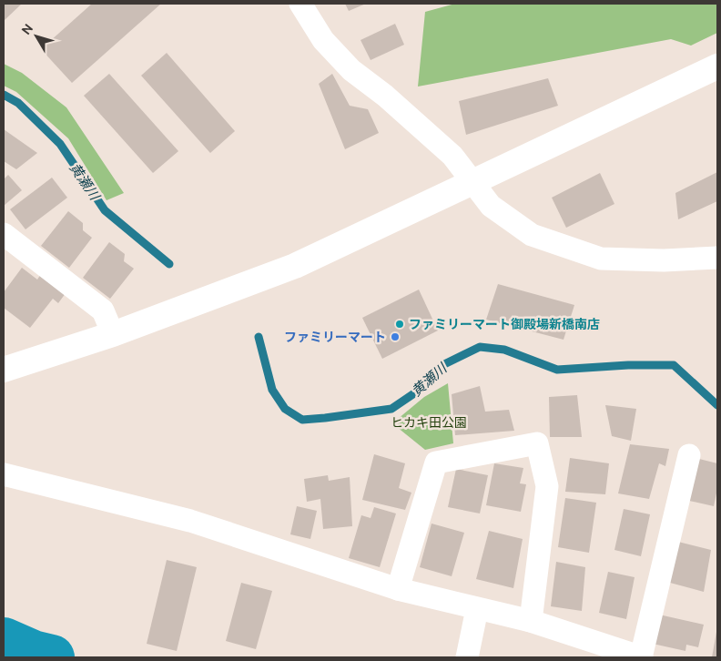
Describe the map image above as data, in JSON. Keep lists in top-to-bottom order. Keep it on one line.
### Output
{"water":["黄瀬川"],"parks":["ヒカキ田公園"],"places":["ファミリーマート御殿場新橋南店","ファミリーマート"],"north":"top left"}
